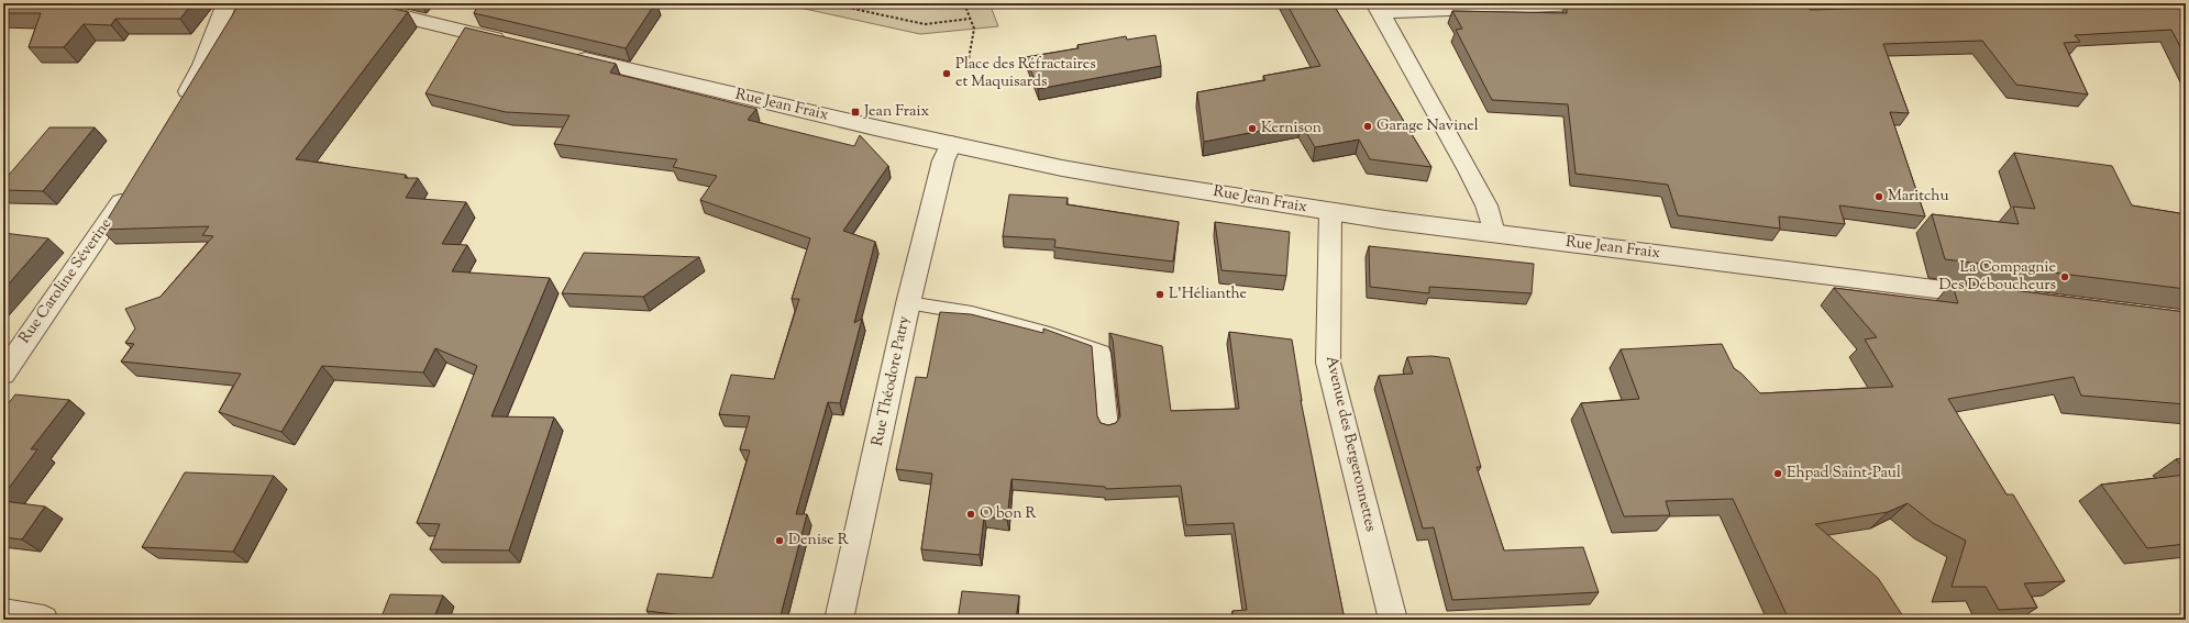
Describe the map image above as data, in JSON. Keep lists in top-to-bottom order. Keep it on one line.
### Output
{"streets":{"street":["Rue Jean Fraix","Rue Caroline Séverine","Rue Théodore Patry","Avenue des Bergeronnettes"]},"crossings":[["Rue Jean Fraix","Rue Théodore Patry"],["Rue Jean Fraix","Avenue des Bergeronnettes"]],"places":{"other":["Place des Réfractaires et Maquisards","Garage Navinel","Kernison","Maritchu","La Compagnie Des Déboucheurs","L'Hélianthe","Ehpad Saint-Paul","O bon R","Denise R"],"transit":["Jean Fraix"]}}
